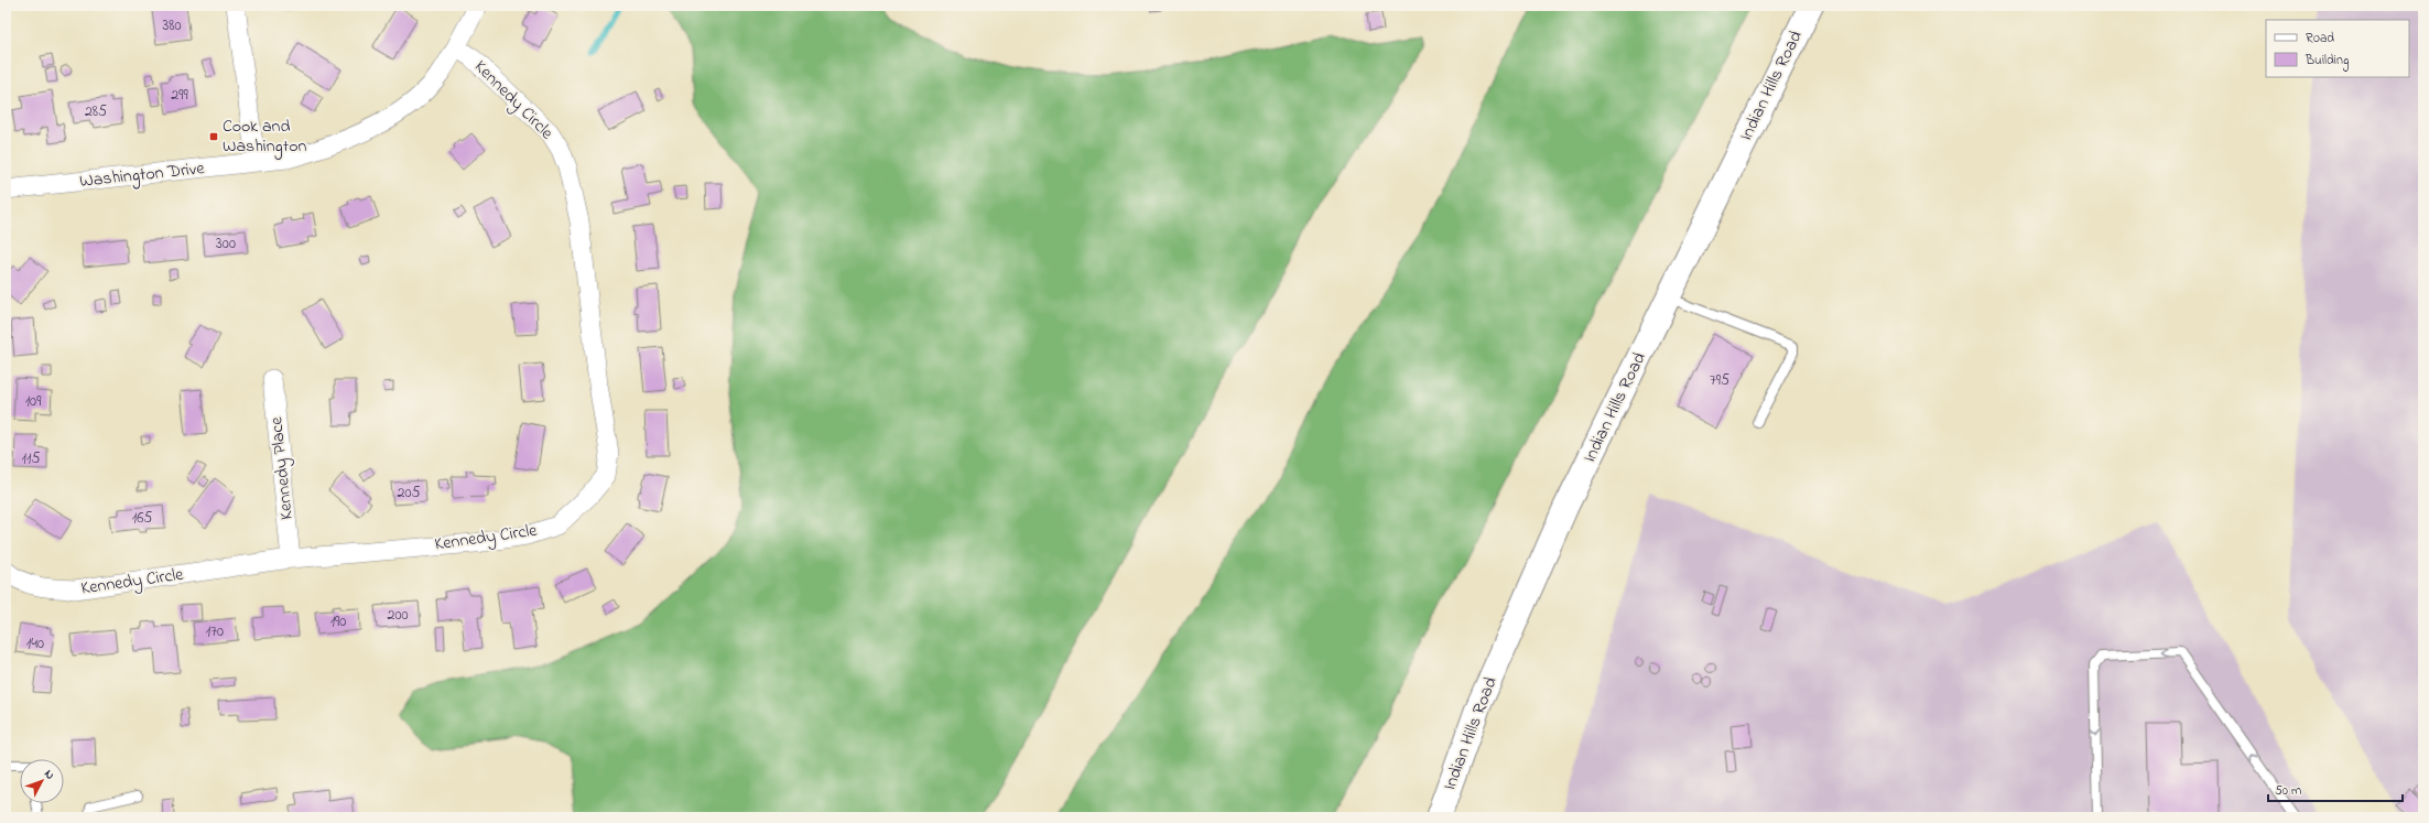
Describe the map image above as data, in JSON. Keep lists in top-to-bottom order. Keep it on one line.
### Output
{"streets":{"street":["Indian Hills Road","Kennedy Circle","Washington Drive","Kennedy Place"]},"crossings":[["Kennedy Circle","Washington Drive"],["Kennedy Circle","Kennedy Place"]],"places":{"transit":["Cook and Washington"]},"house_numbers":["380","299","285","300","795","109","115","205","165","200","190","170","140"],"legend":["Road","Building"],"scale_bar":"50 m","north":"top right"}
